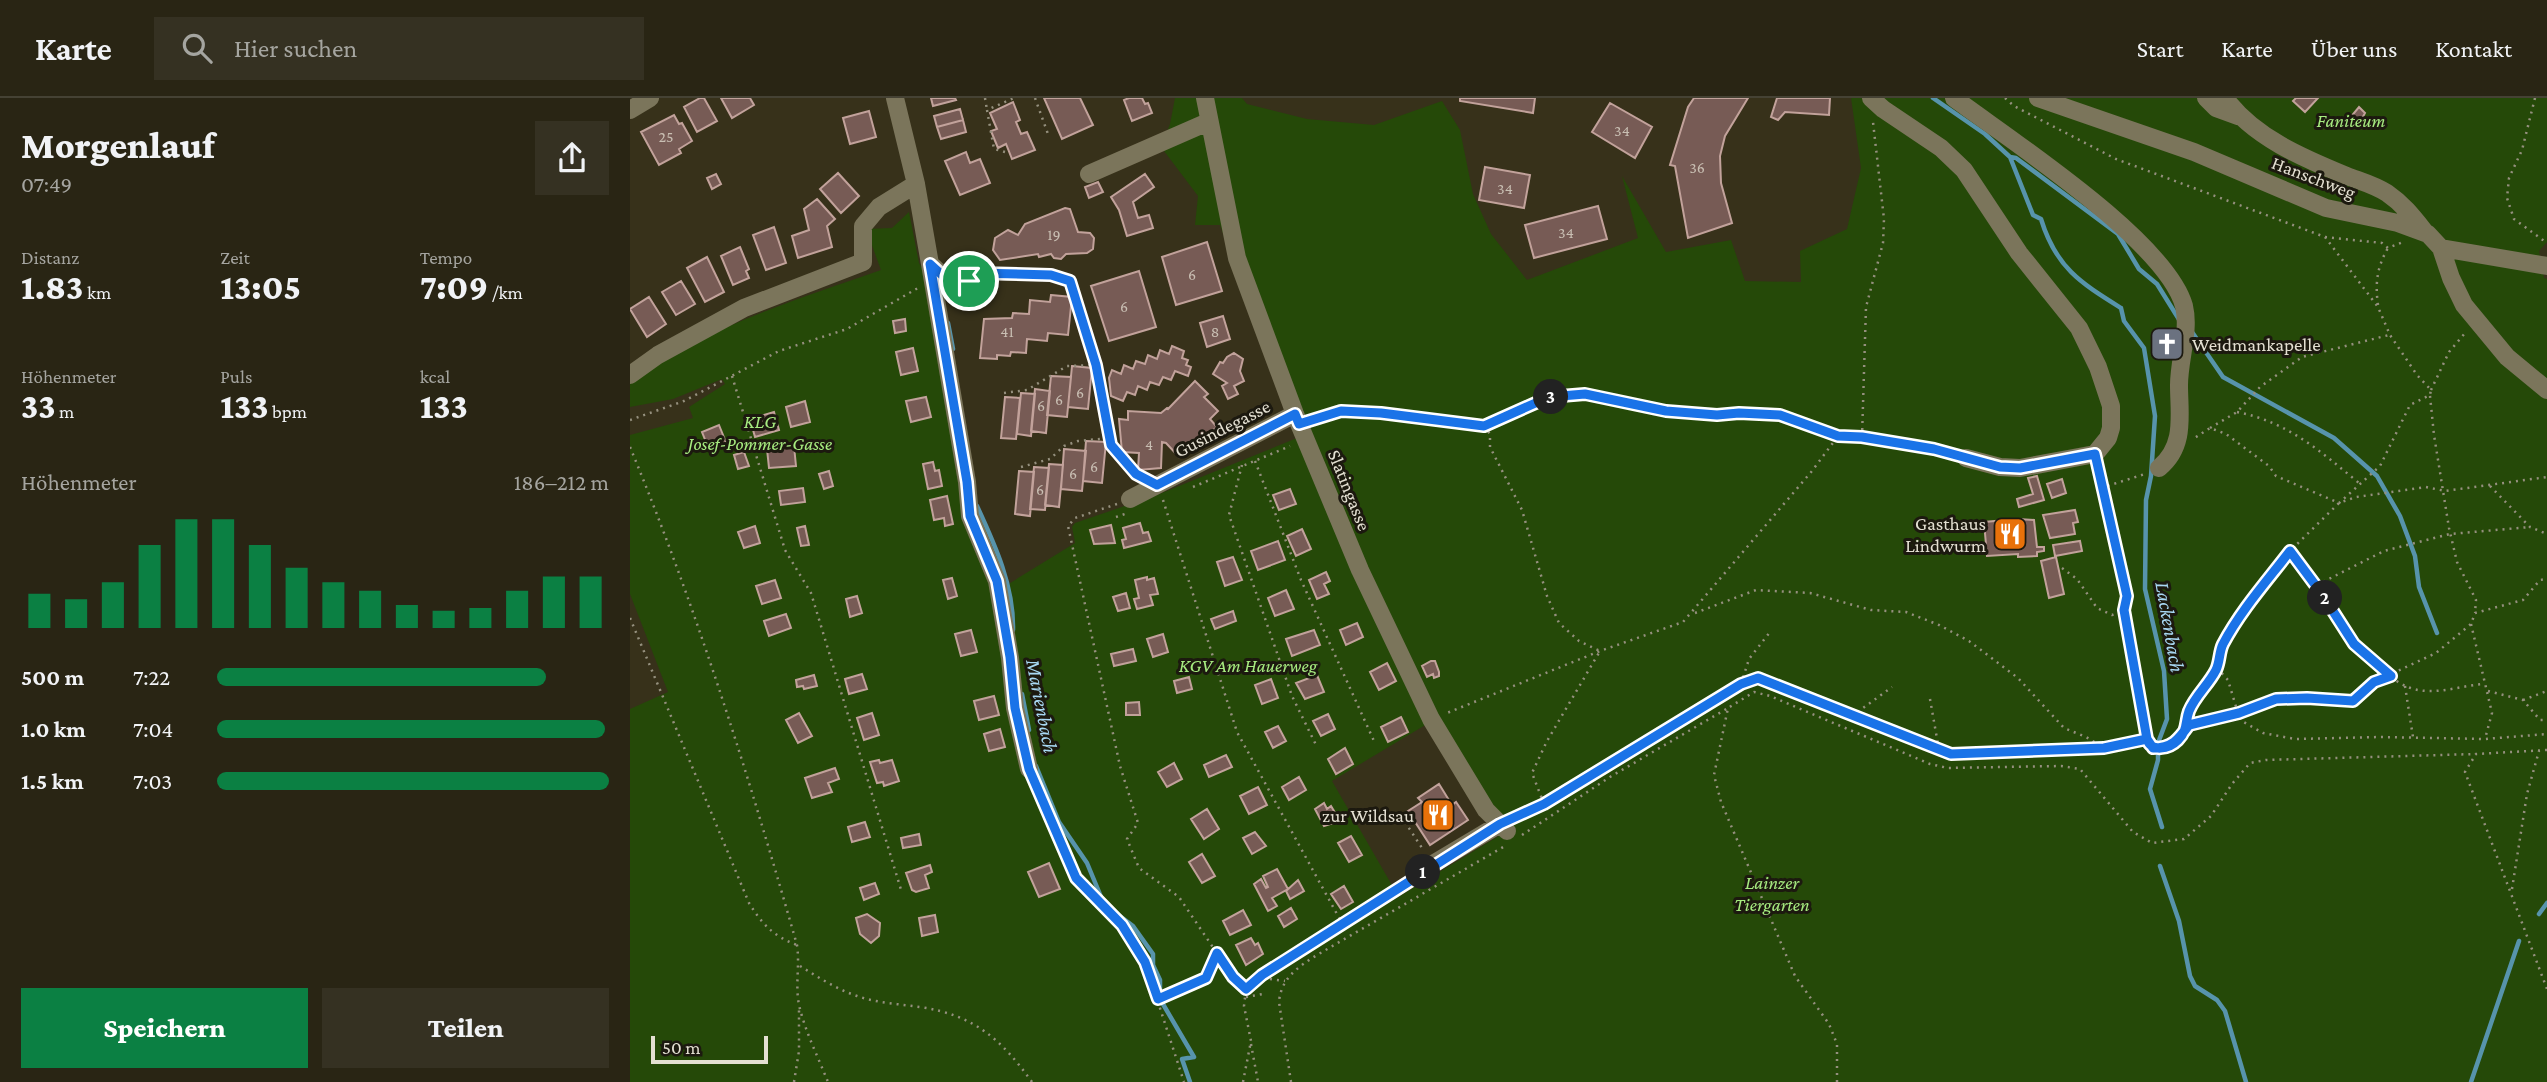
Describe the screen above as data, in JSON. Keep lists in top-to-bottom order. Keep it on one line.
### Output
{"streets":{"street":["Hanschweg","Gusindegasse","Slatingasse"]},"crossings":[["Gusindegasse","Slatingasse"]],"water":["Lackenbach","Marienbach"],"parks":["Faniteum","KLG Josef-Pommer-Gasse","KGV Am Hauerweg","Lainzer Tiergarten"],"places":{"church":["Weidmankapelle"],"restaurant":["Gasthaus Lindwurm","zur Wildsau"]},"house_numbers":["34","25","36","34","34","19","6","6","41","8","6","6","6","4","6","6","6"],"scale_bar":"50 m","page":{"header":"Karte","search":"Hier suchen","nav":["Start","Karte","Über uns","Kontakt"],"heading":["Morgenlauf","07:49"],"stats":[["Distanz","1.83 km"],["Zeit","13:05"],["Tempo","7:09 /km"],["Höhenmeter","33 m"],["Puls","133 bpm"],["kcal","133"]],"pins":["3","2","1"],"chart":["Höhenmeter","186–212 m"],"list":[{"name":"500 m","note":"7:22"},{"name":"1.0 km","note":"7:04"},{"name":"1.5 km","note":"7:03"}],"buttons":["Speichern","Teilen"],"scale":"50 m"}}
